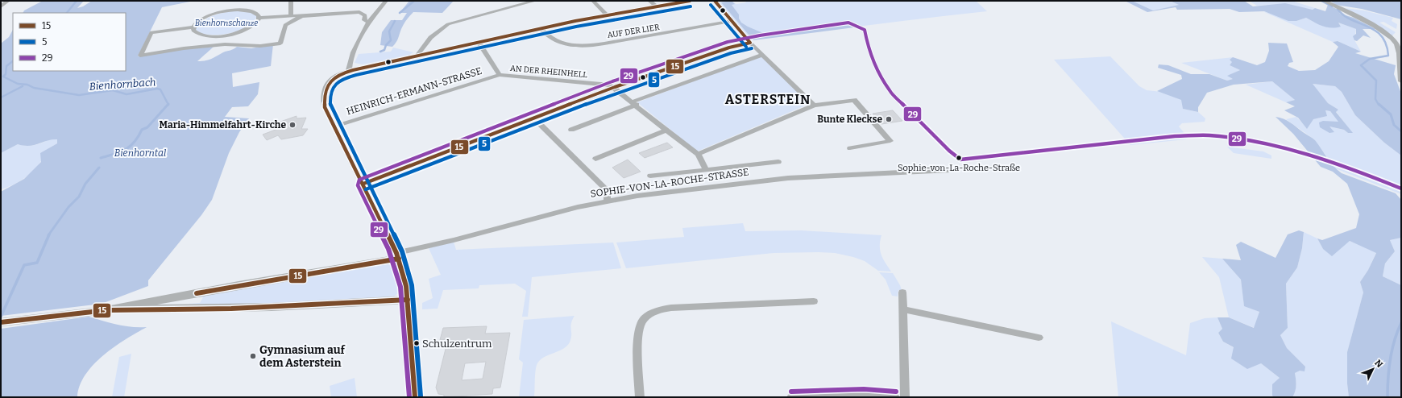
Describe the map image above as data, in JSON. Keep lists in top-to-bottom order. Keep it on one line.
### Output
{"streets":{"street":["AUF DER LIER","AN DER RHEINHELL","HEINRICH-ERMANN-STRASSE","SOPHIE-VON-LA-ROCHE-STRASSE"]},"crossings":[["AN DER RHEINHELL","HEINRICH-ERMANN-STRASSE"]],"districts":["ASTERSTEIN"],"water":["Bienhornbach"],"parks":["Bienhornschanze","Bienhorntal"],"places":["Bunte Kleckse","Maria-Himmelfahrt-Kirche","Sophie-von-La-Roche-Straße","Schulzentrum","Gymnasium auf dem Asterstein"],"lines":["transit line 15","transit line 5","transit line 29"],"legend":["15","5","29"],"north":"top right"}
